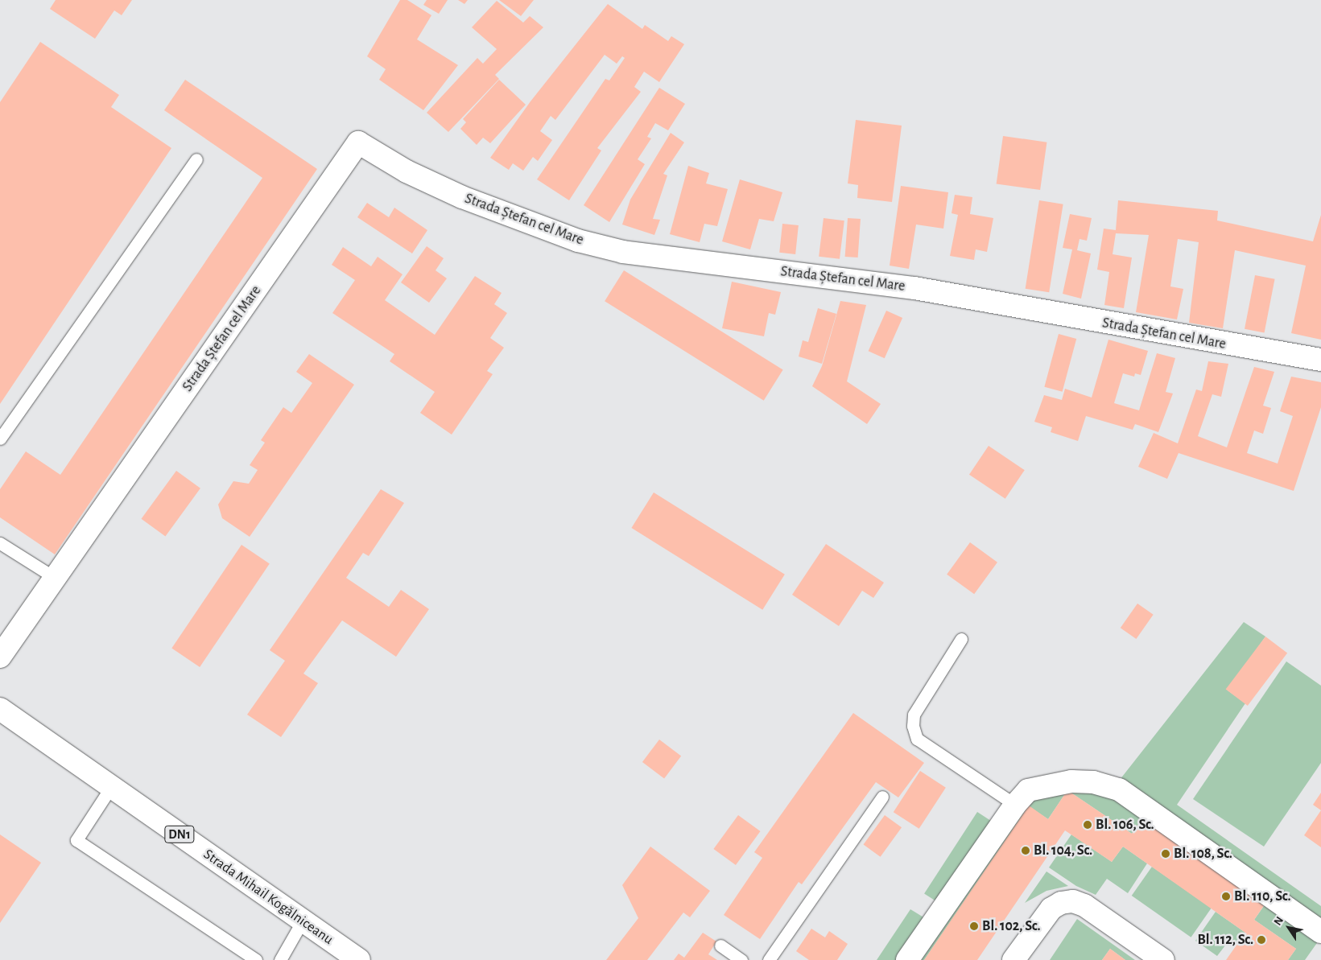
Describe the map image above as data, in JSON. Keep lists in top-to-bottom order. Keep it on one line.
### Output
{"streets":{"street":["Strada Ștefan cel Mare","DN1","Strada Mihail Kogălniceanu"]},"places":["Bl. 106, Sc.","Bl. 104, Sc.","Bl. 108, Sc.","Bl. 110, Sc.","Bl. 102, Sc.","Bl. 112, Sc."],"north":"top left"}
